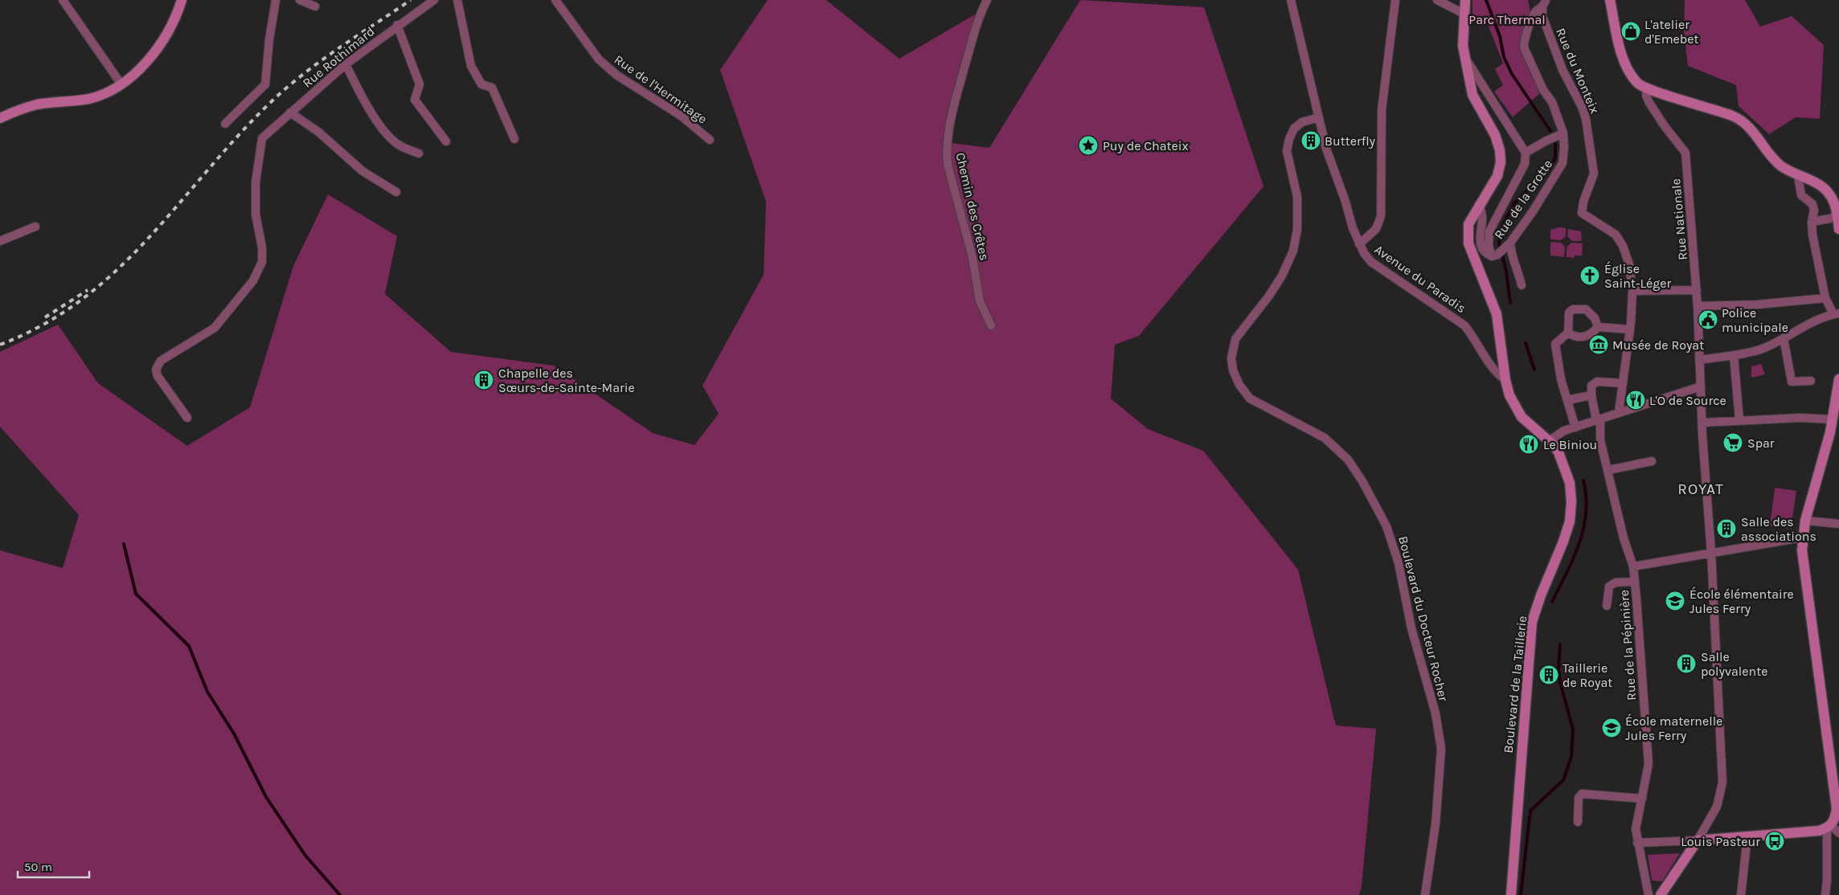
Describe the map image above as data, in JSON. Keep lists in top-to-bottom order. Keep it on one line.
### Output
{"streets":{"main road":["Boulevard de la Taillerie"],"street":["Rue Rothimard","Rue du Monteix","Rue de l'Hermitage","Rue de la Grotte","Chemin des Crêtes","Rue Nationale","Avenue du Paradis","Boulevard du Docteur Rocher","Rue de la Pépinière"]},"crossings":[["Rue du Monteix","Rue de la Grotte"],["Rue de la Grotte","Boulevard de la Taillerie"],["Avenue du Paradis","Boulevard du Docteur Rocher"],["Avenue du Paradis","Boulevard de la Taillerie"]],"districts":["ROYAT"],"parks":["Parc Thermal"],"places":{"shop":["L'atelier d'Emebet"],"building":["Butterfly","Chapelle des Sœurs-de-Sainte-Marie","Salle des associations","Salle polyvalente","Taillerie de Royat"],"place":["Puy de Chateix"],"church":["Église Saint-Léger"],"public building":["Police municipale"],"museum":["Musée de Royat"],"restaurant":["L'O de Source","Le Biniou"],"supermarket":["Spar"],"school or university":["École élémentaire Jules Ferry","École maternelle Jules Ferry"],"bus stop":["Louis Pasteur"]},"scale_bar":"50 m"}
